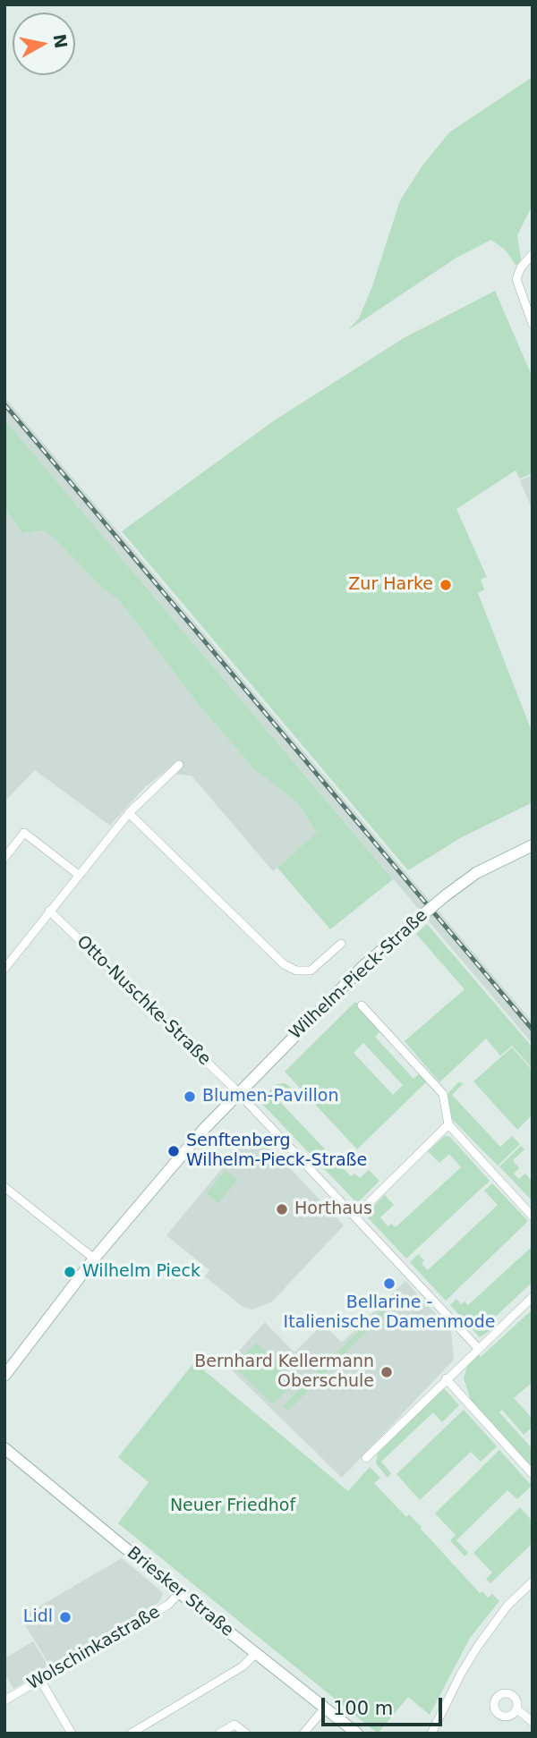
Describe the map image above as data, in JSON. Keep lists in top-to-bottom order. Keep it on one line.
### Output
{"streets":{"main road":["Wilhelm-Pieck-Straße","Briesker Straße"],"street":["Otto-Nuschke-Straße","Wolschinkastraße"]},"crossings":[["Wilhelm-Pieck-Straße","Otto-Nuschke-Straße"],["Briesker Straße","Wolschinkastraße"]],"parks":["Neuer Friedhof"],"places":["Zur Harke","Blumen-Pavillon","Senftenberg Wilhelm-Pieck-Straße","Horthaus","Wilhelm Pieck","Bellarine - Italienische Damenmode","Bernhard Kellermann Oberschule","Lidl"],"scale_bar":"100 m","north":"right"}
